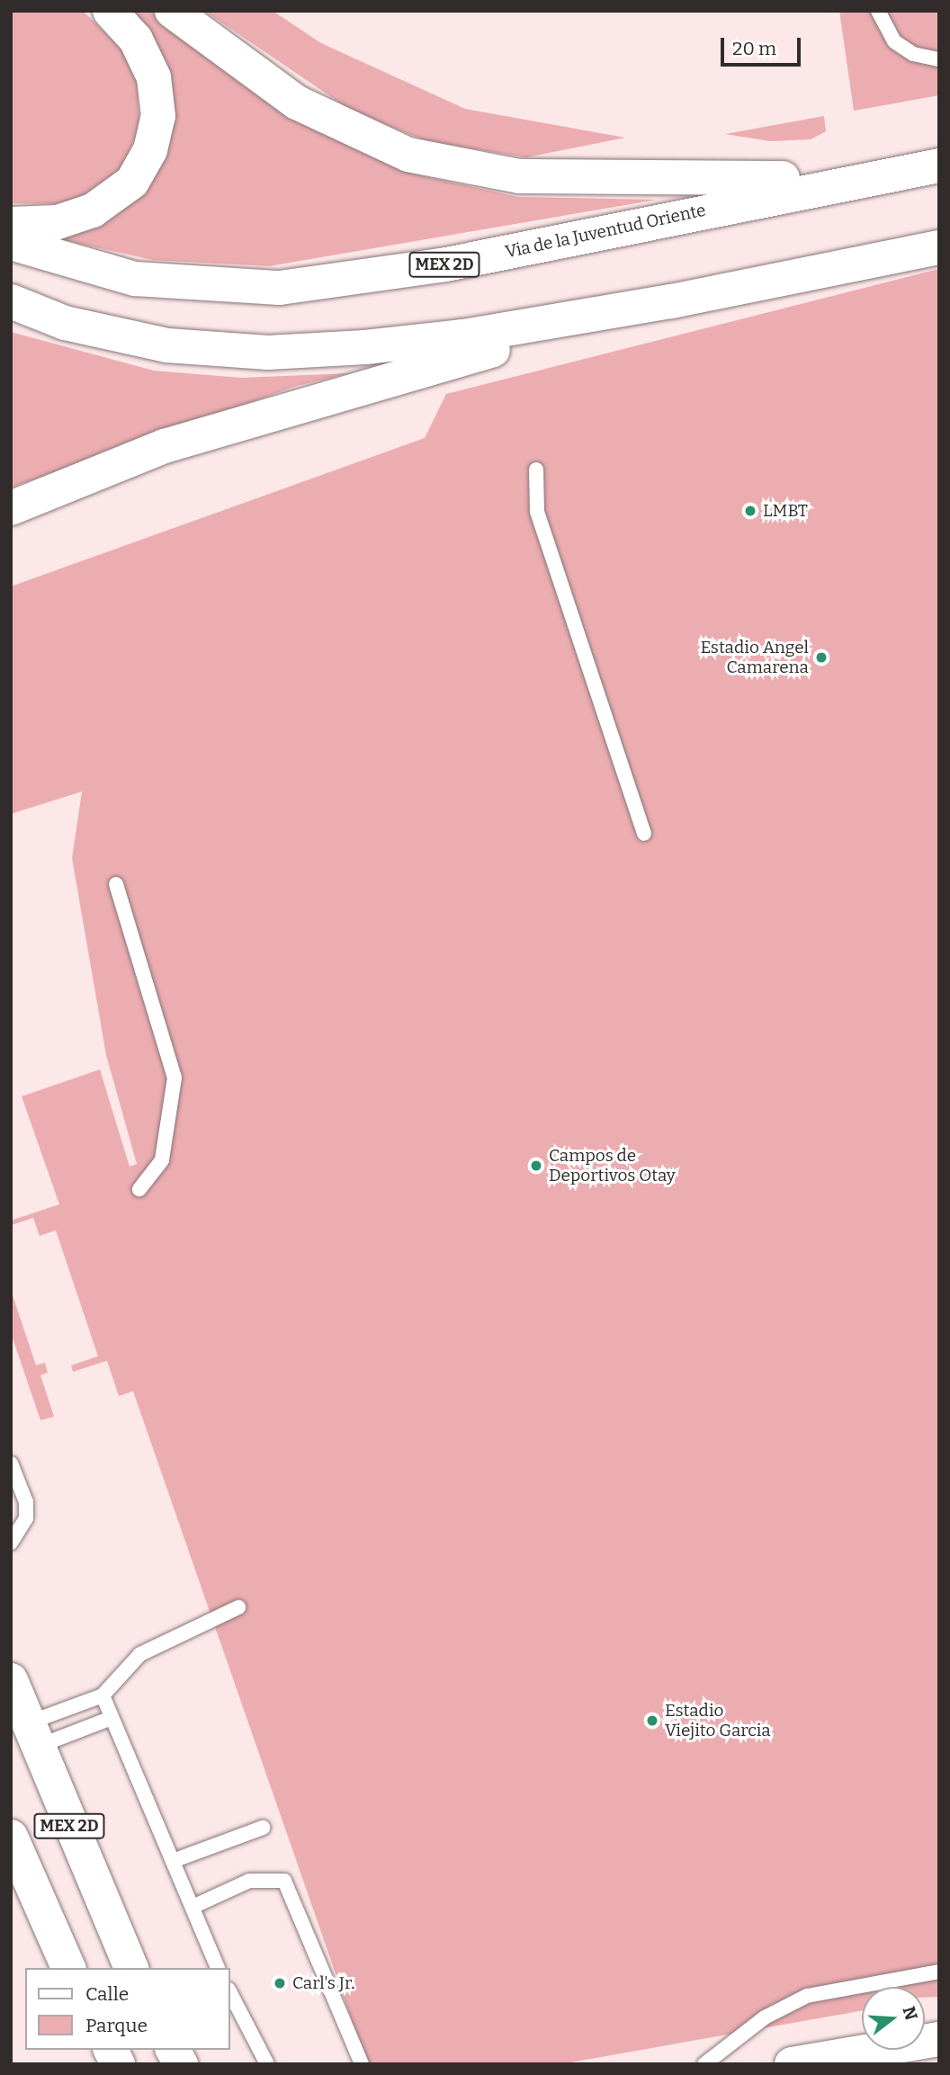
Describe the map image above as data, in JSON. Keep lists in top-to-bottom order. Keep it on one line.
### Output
{"streets":{"main road":["Via de la Juventud Oriente","MEX 2D"]},"places":["LMBT","Estadio Angel Camarena","Campos de Deportivos Otay","Estadio Viejito Garcia","Carl's Jr."],"legend":["Calle","Parque"],"scale_bar":"20 m","north":"right"}
